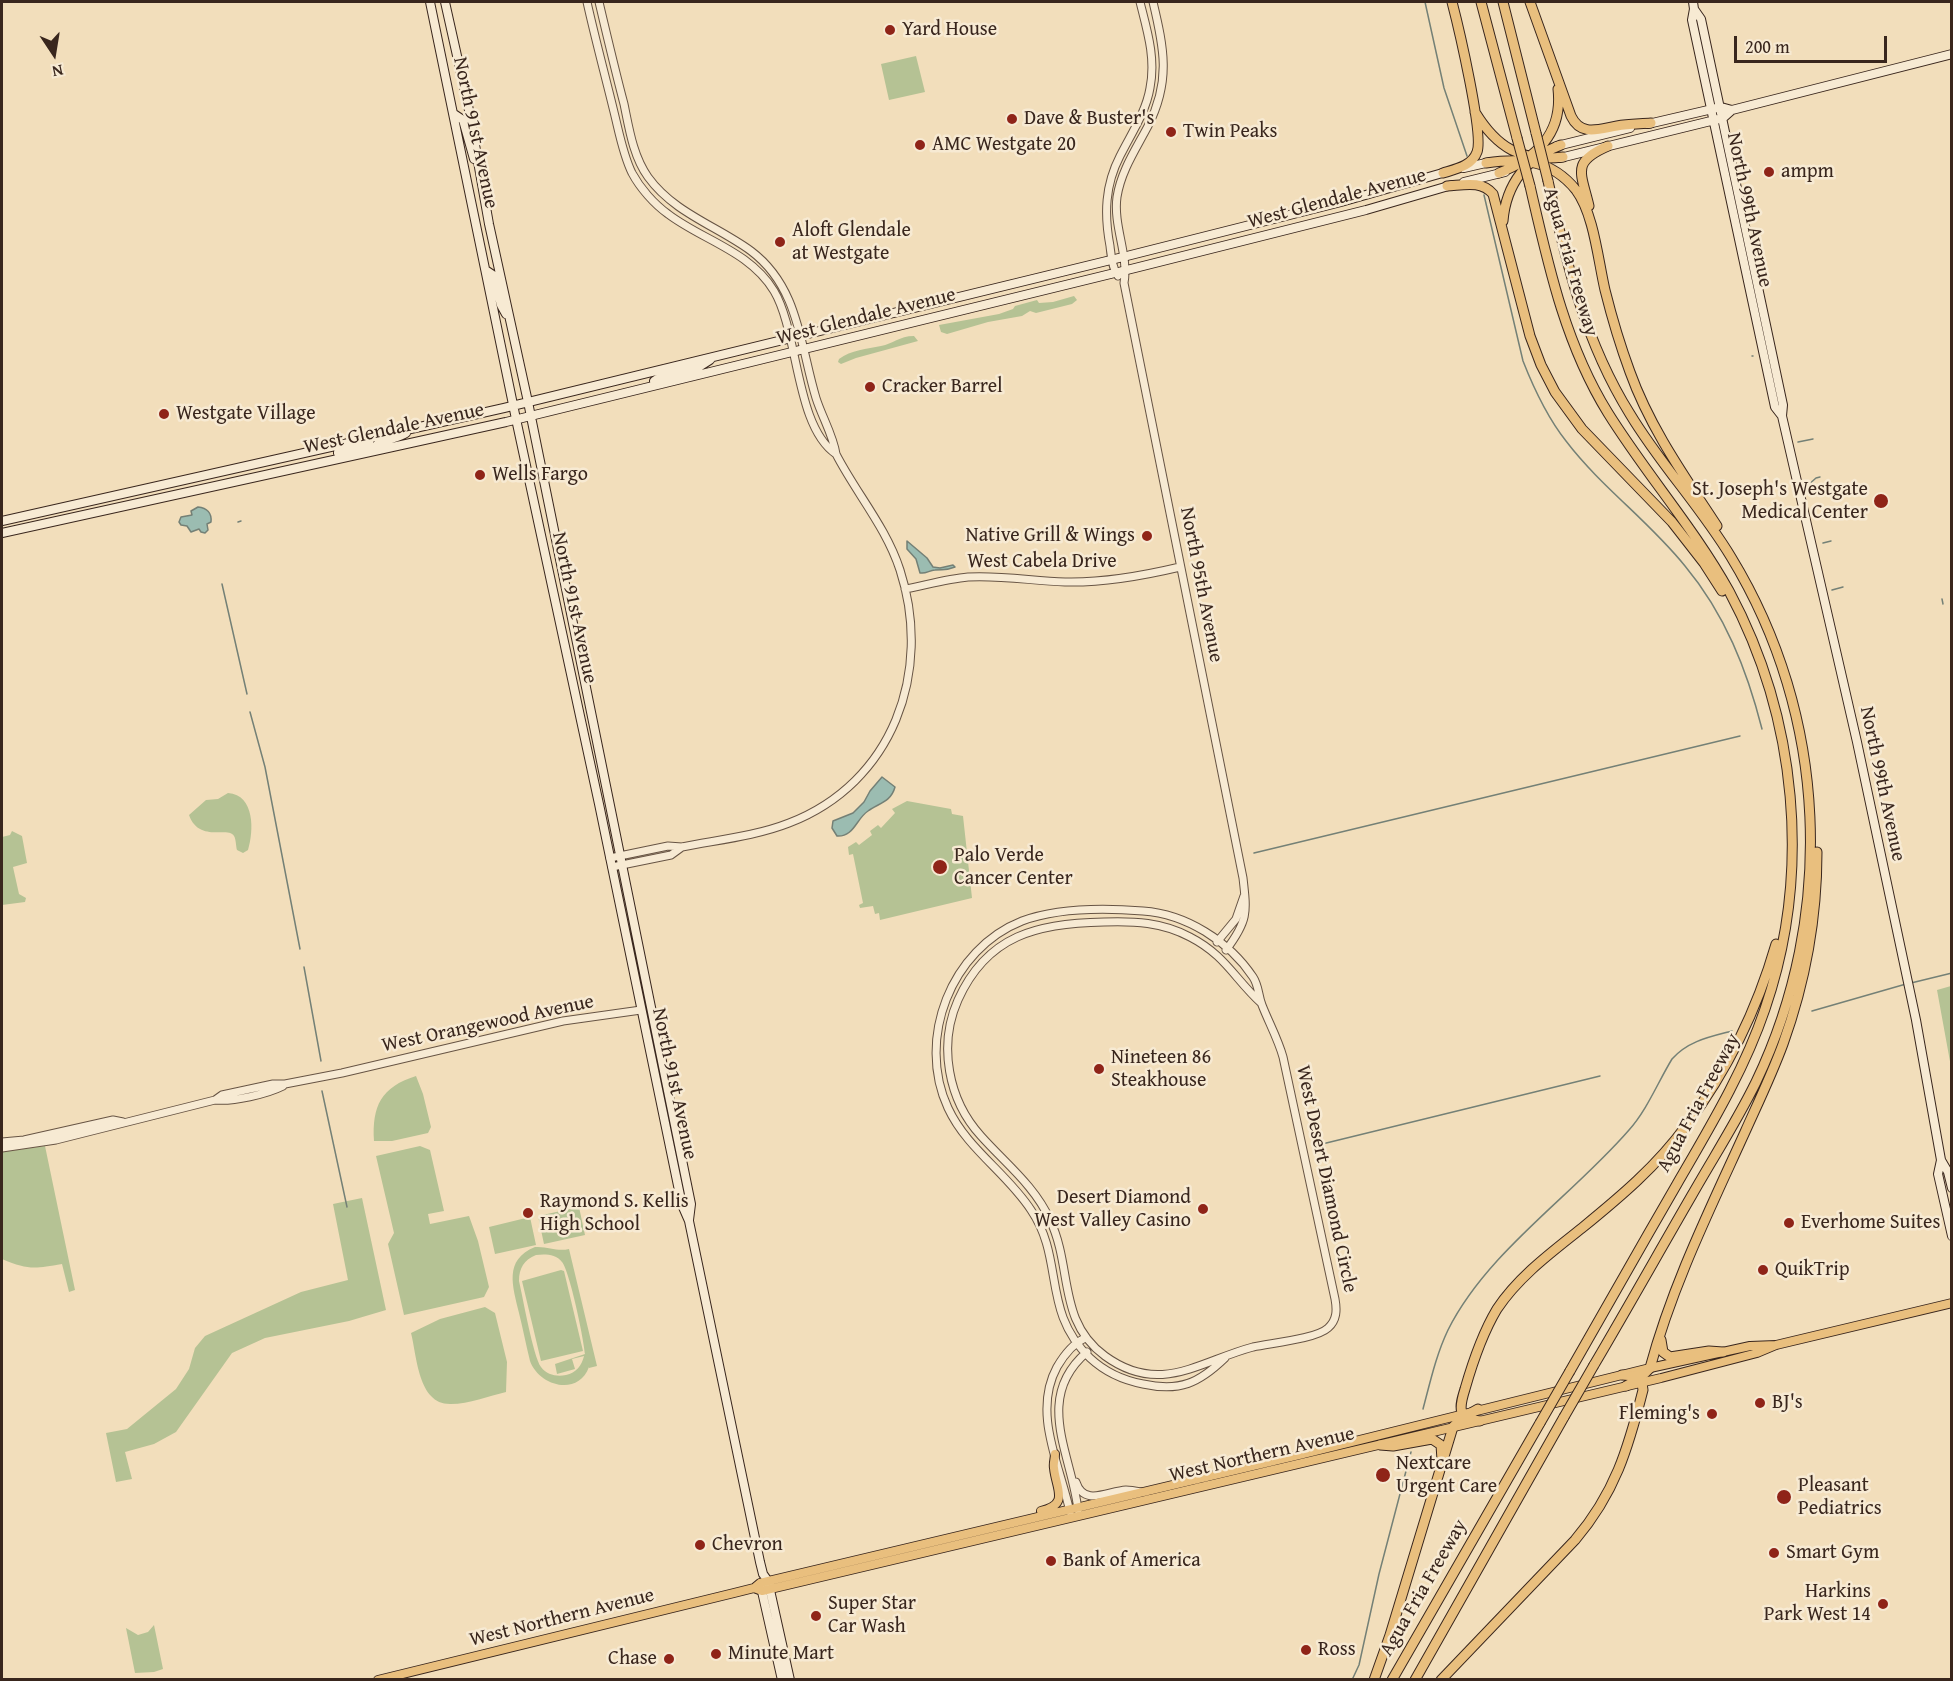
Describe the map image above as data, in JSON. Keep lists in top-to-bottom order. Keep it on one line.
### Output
{"streets":{"highway":["Agua Fria Freeway"],"main road":["North 91st Avenue","West Glendale Avenue","North 99th Avenue","West Northern Avenue"],"street":["West Cabela Drive","North 95th Avenue","West Orangewood Avenue","West Desert Diamond Circle"]},"crossings":[["North 91st Avenue","West Glendale Avenue"],["North 91st Avenue","West Orangewood Avenue"],["North 91st Avenue","West Northern Avenue"],["West Glendale Avenue","North 95th Avenue"],["West Cabela Drive","North 95th Avenue"],["North 95th Avenue","West Desert Diamond Circle"]],"places":["Yard House","Dave & Buster's","Twin Peaks","AMC Westgate 20","ampm","Aloft Glendale at Westgate","Cracker Barrel","Westgate Village","Wells Fargo","St. Joseph's Westgate Medical Center","Native Grill & Wings","Palo Verde Cancer Center","Nineteen 86 Steakhouse","Desert Diamond West Valley Casino","Raymond S. Kellis High School","Everhome Suites","QuikTrip","BJ's","Fleming's","Nextcare Urgent Care","Pleasant Pediatrics","Chevron","Smart Gym","Bank of America","Harkins Park West 14","Super Star Car Wash","Ross","Minute Mart","Chase"],"scale_bar":"200 m","north":"bottom"}
